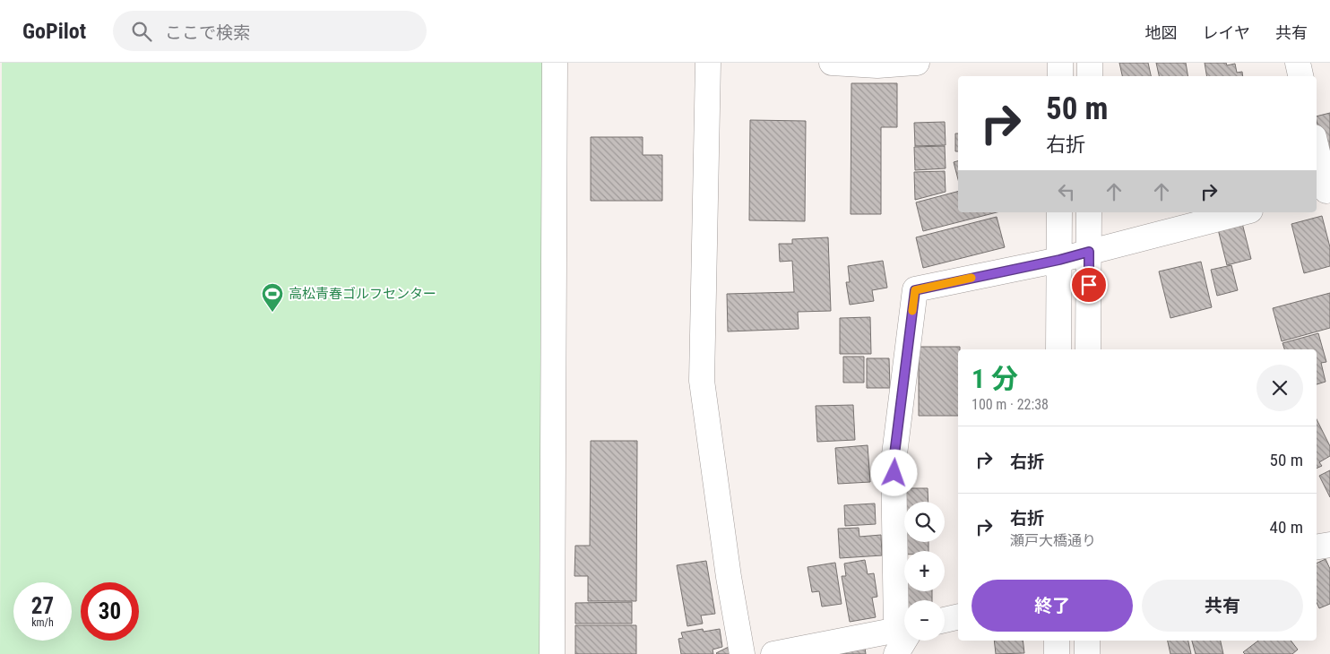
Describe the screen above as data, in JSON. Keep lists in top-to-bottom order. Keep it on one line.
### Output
{"places":{"sports":["高松青春ゴルフセンター"]},"page":{"header":"GoPilot","search":"ここで検索","nav":["地図","レイヤ","共有"],"turn":["50 m","右折"],"heading":["1 分","100 m · 22:38"],"list":[{"name":"右折","value":"50 m"},{"name":"右折","note":"瀬戸大橋通り","value":"40 m"}],"map_buttons":["+","−"],"buttons":["終了","共有"],"speed":"27 km/h","limit":"30"}}
